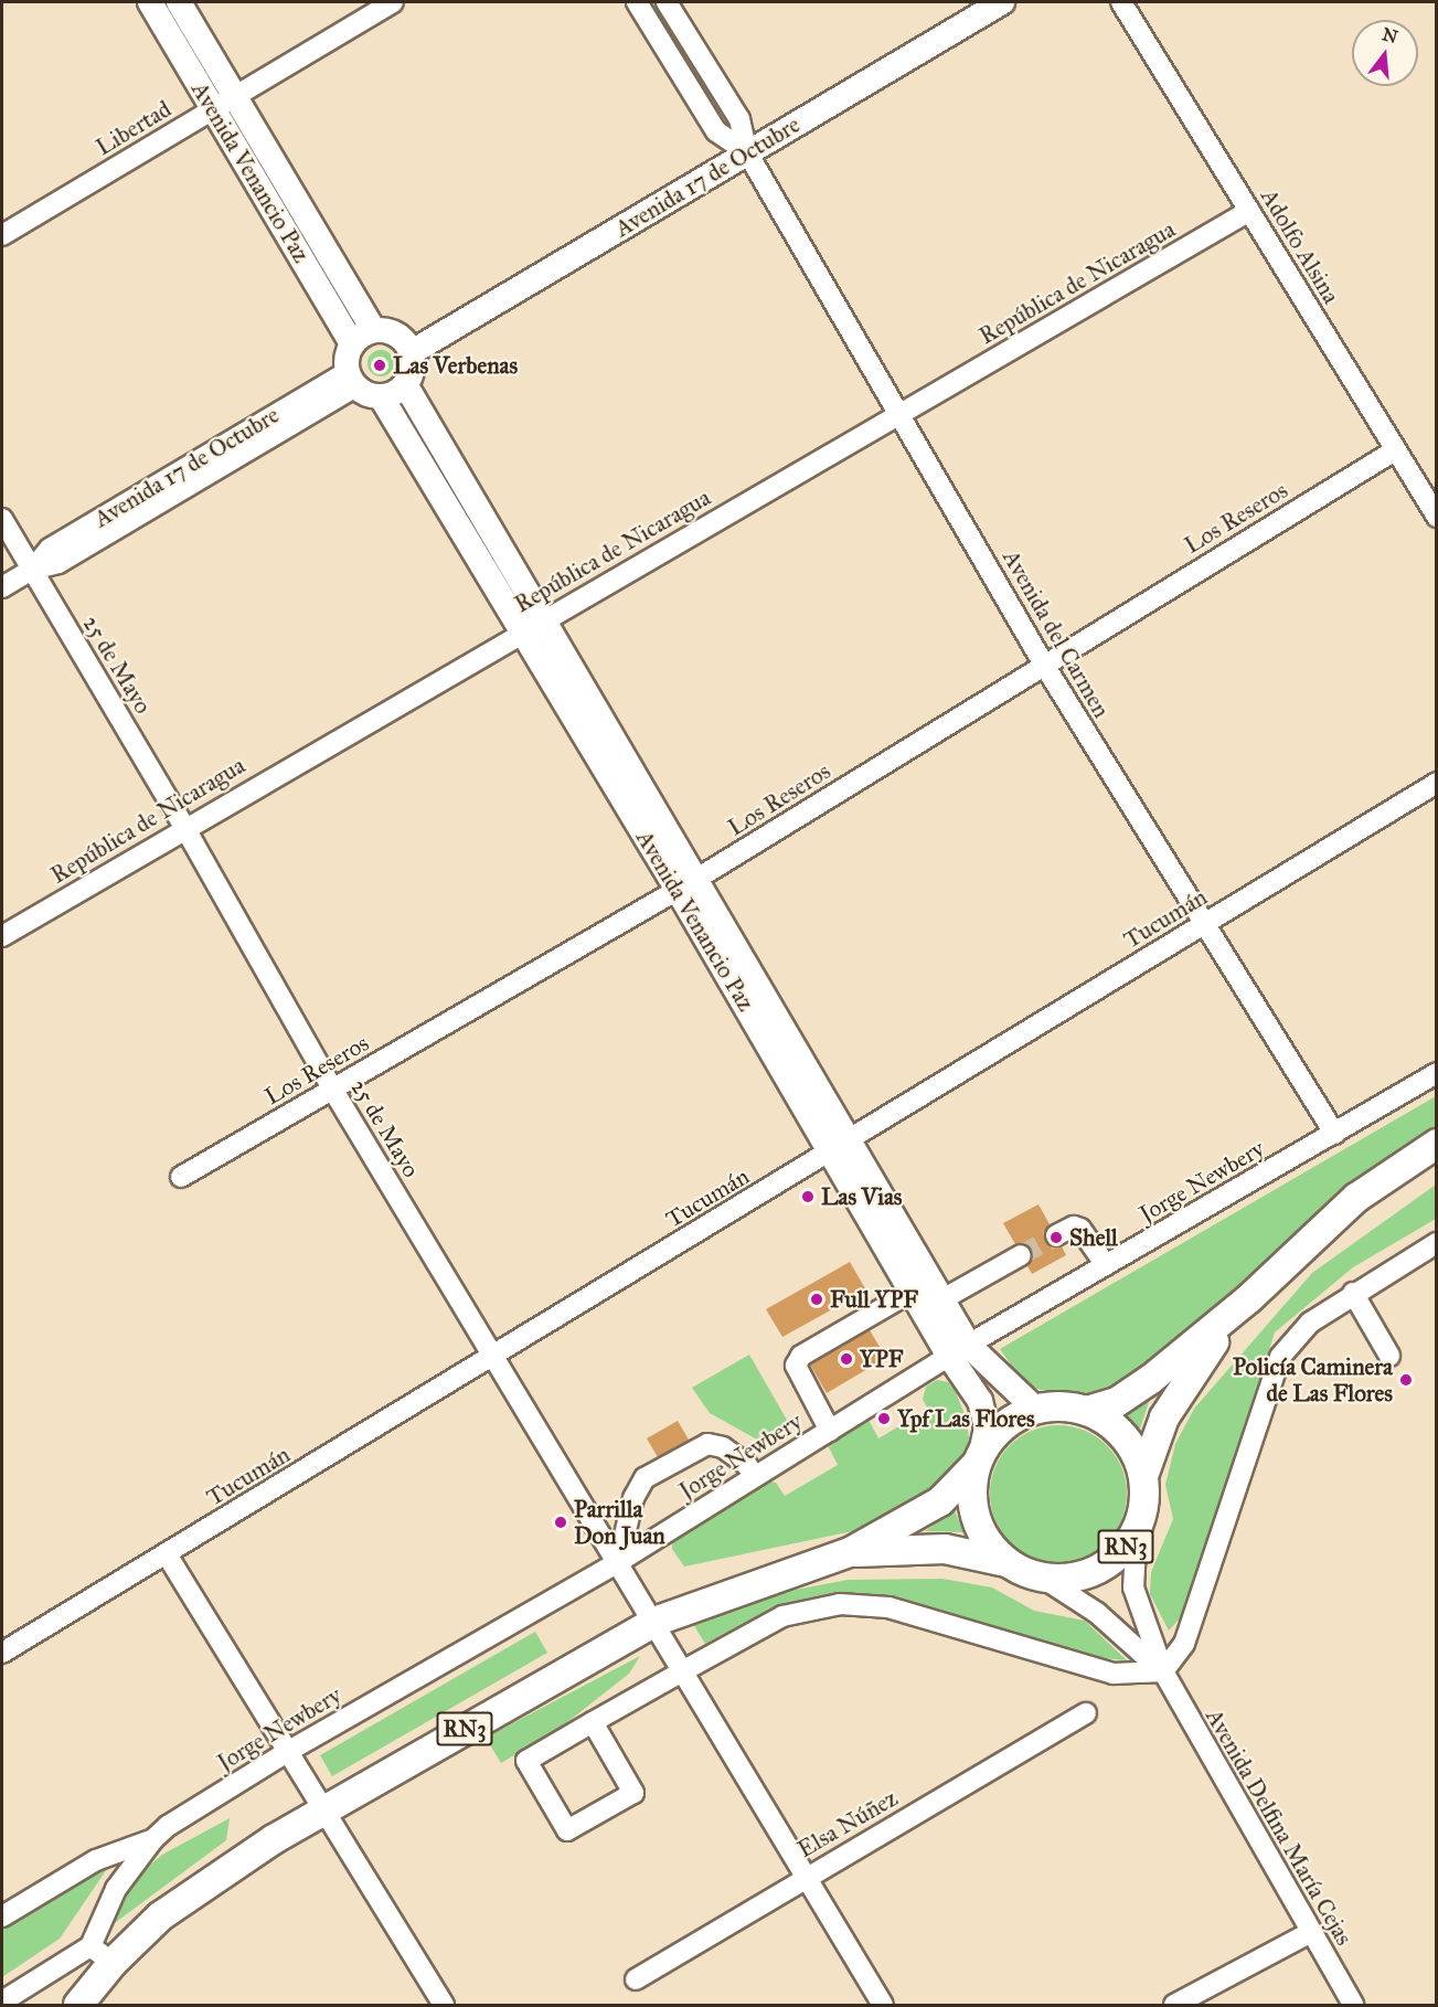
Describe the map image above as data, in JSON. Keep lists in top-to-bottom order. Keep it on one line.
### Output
{"streets":{"highway":["RN3"],"main road":["Avenida Venancio Paz","Avenida 17 de Octubre"],"street":["Libertad","Adolfo Alsina","República de Nicaragua","Los Reseros","Avenida del Carmen","25 de Mayo","Tucumán","Jorge Newbery","Elsa Núñez","Avenida Delfina María Cejas"]},"crossings":[["Libertad","Avenida Venancio Paz"],["Avenida Venancio Paz","Avenida 17 de Octubre"],["Avenida Venancio Paz","República de Nicaragua"],["Avenida Venancio Paz","Los Reseros"],["Avenida Venancio Paz","Tucumán"],["Avenida Venancio Paz","Jorge Newbery"],["Avenida Venancio Paz","RN3"],["Avenida Venancio Paz","Avenida Delfina María Cejas"],["Avenida 17 de Octubre","Avenida del Carmen"],["Avenida 17 de Octubre","25 de Mayo"],["Adolfo Alsina","República de Nicaragua"],["Adolfo Alsina","Los Reseros"],["República de Nicaragua","Avenida del Carmen"],["República de Nicaragua","25 de Mayo"],["Los Reseros","Avenida del Carmen"],["Los Reseros","25 de Mayo"],["Avenida del Carmen","Tucumán"],["Avenida del Carmen","Jorge Newbery"],["25 de Mayo","Tucumán"],["25 de Mayo","Jorge Newbery"],["25 de Mayo","RN3"],["25 de Mayo","Elsa Núñez"],["RN3","Avenida Delfina María Cejas"]],"places":["Las Verbenas","Las Vias","Shell","Full YPF","YPF","Policía Caminera de Las Flores","Ypf Las Flores","Parrilla Don Juan"],"north":"top"}
